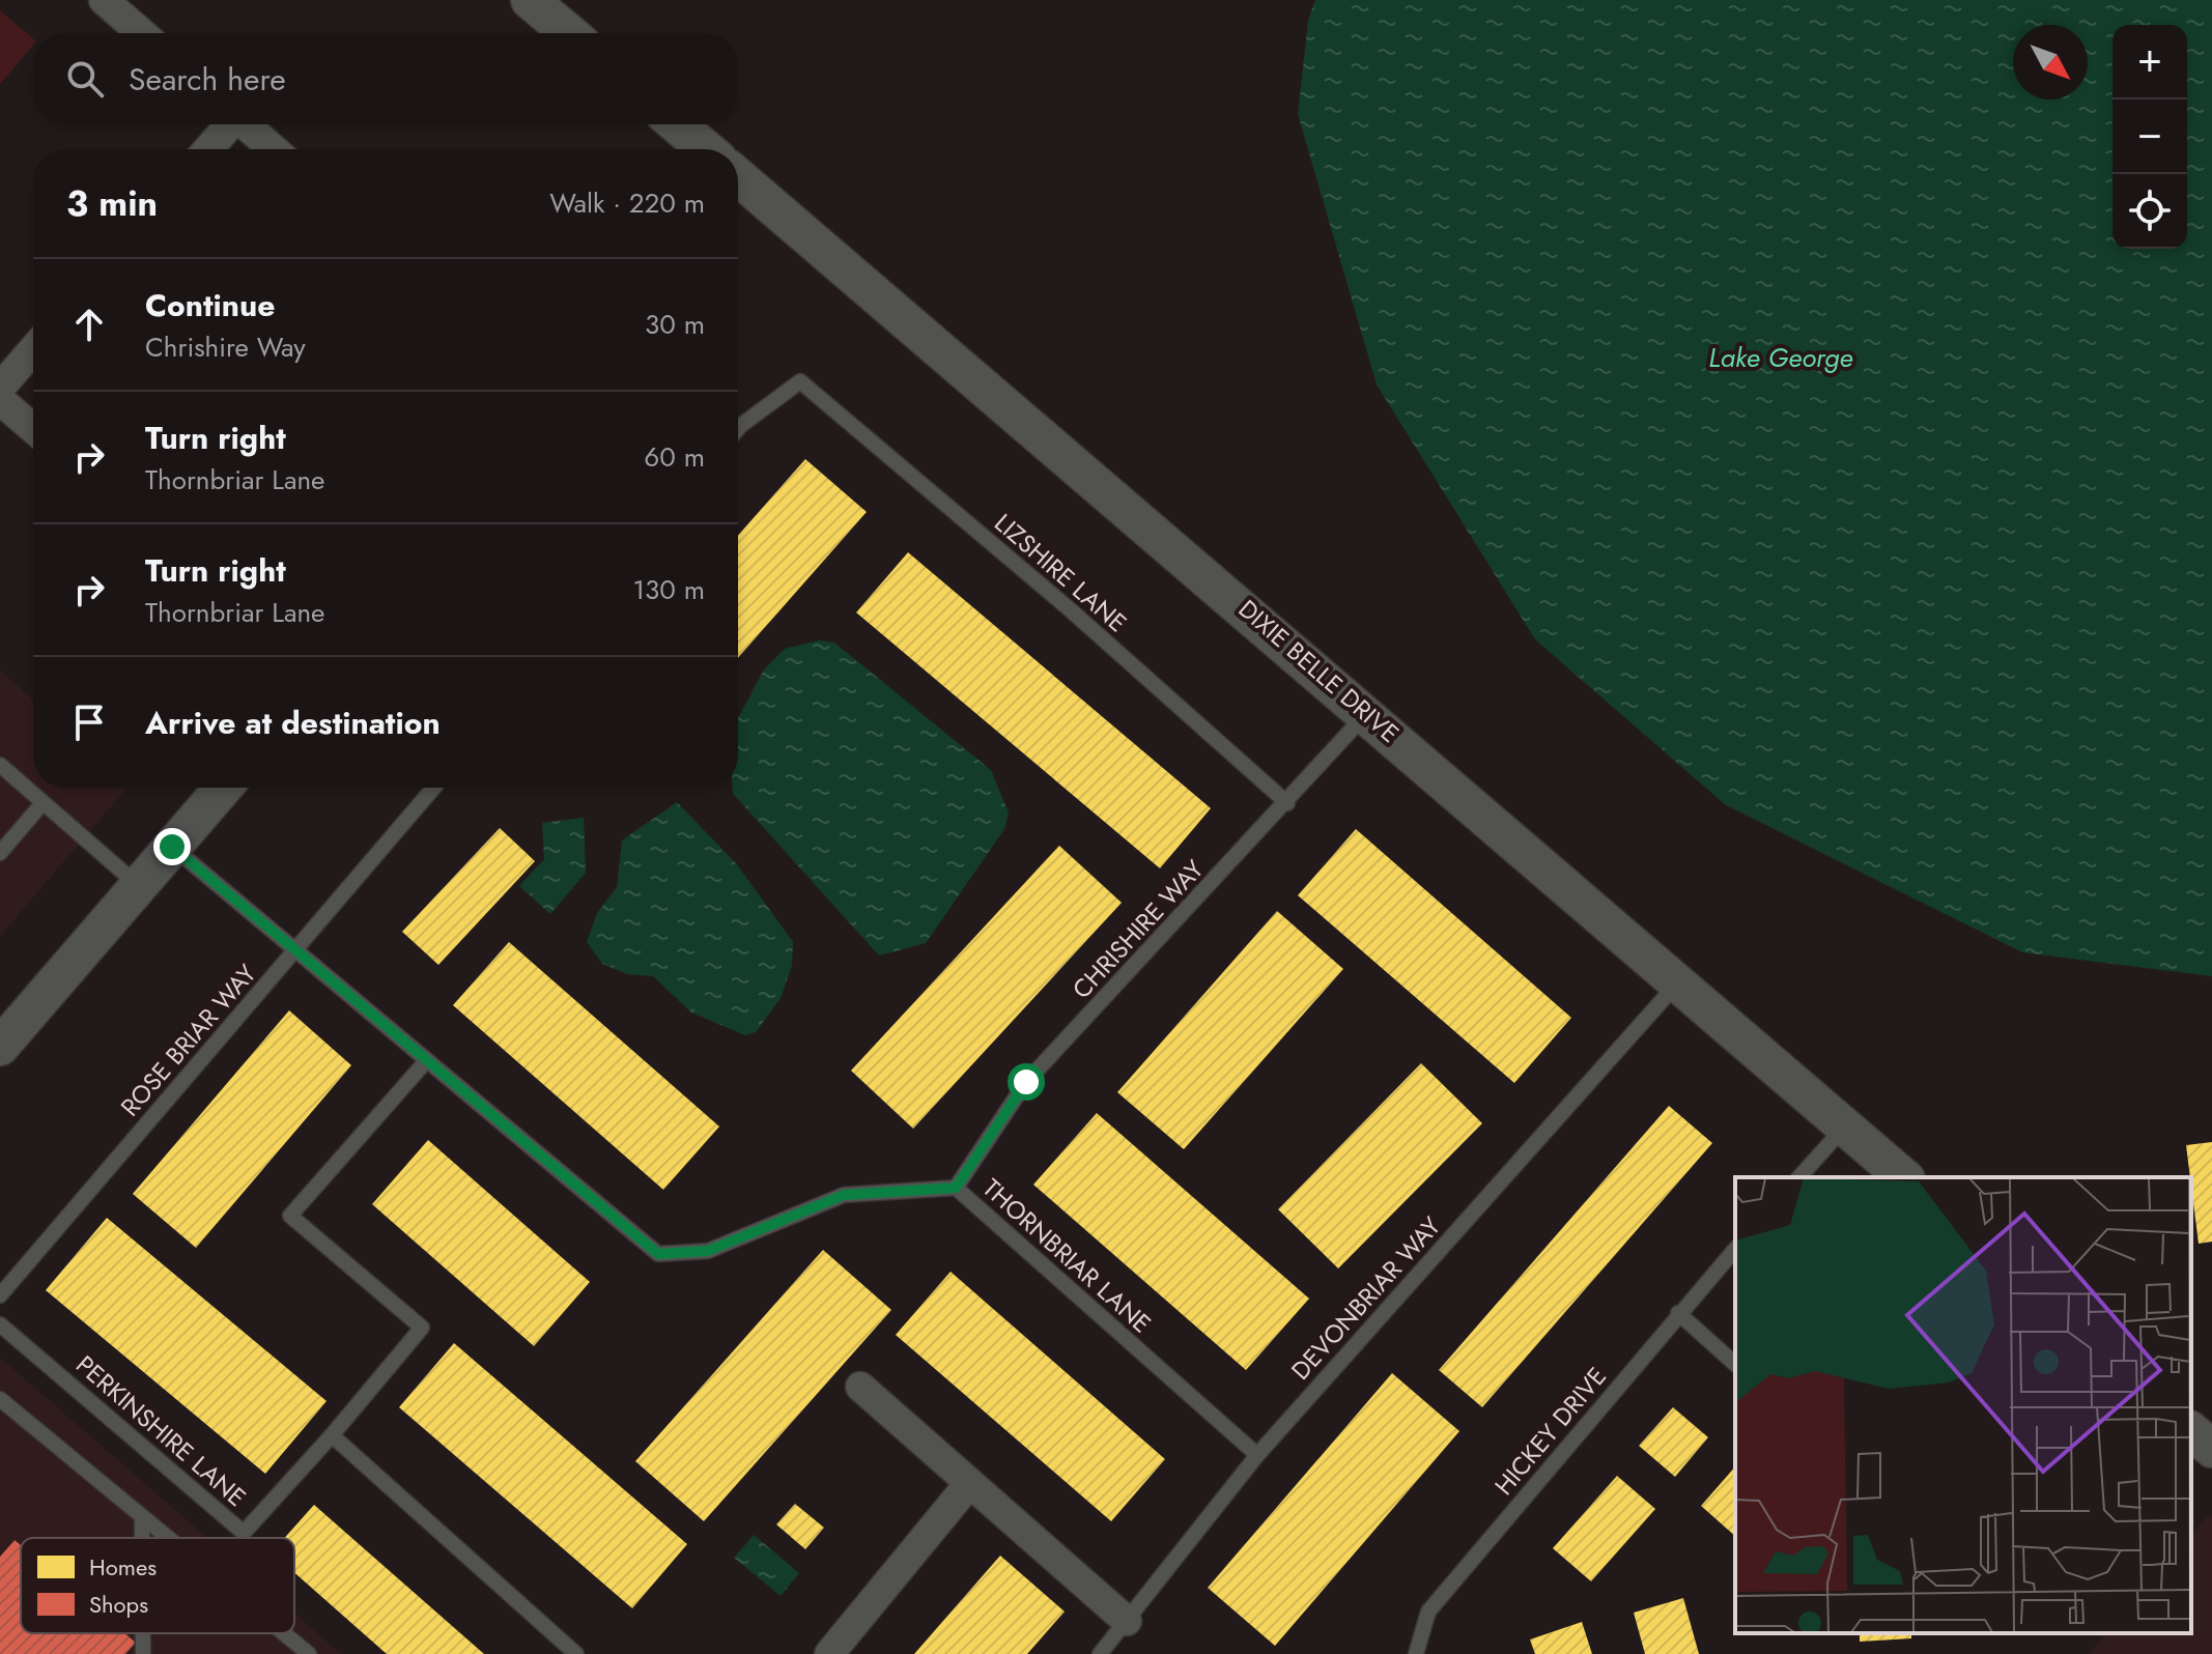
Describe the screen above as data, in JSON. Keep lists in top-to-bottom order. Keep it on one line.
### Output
{"streets":{"street":["DIXIE BELLE DRIVE"],"lane":["LIZSHIRE LANE","CHRISHIRE WAY","ROSE BRIAR WAY","THORNBRIAR LANE","DEVONBRIAR WAY","PERKINSHIRE LANE","HICKEY DRIVE"]},"crossings":[["LIZSHIRE LANE","CHRISHIRE WAY"],["DIXIE BELLE DRIVE","CHRISHIRE WAY"],["DIXIE BELLE DRIVE","DEVONBRIAR WAY"],["CHRISHIRE WAY","THORNBRIAR LANE"],["ROSE BRIAR WAY","THORNBRIAR LANE"],["THORNBRIAR LANE","DEVONBRIAR WAY"]],"water":["Lake George"],"legend":["Homes","Shops"],"north":"bottom right","page":{"map_buttons":["+","−"],"search":"Search here","heading":["3 min","Walk · 220 m"],"list":[["Continue","Chrishire Way","30 m"],["Turn right","Thornbriar Lane","60 m"],["Turn right","Thornbriar Lane","130 m"],"Arrive at destination"]}}
